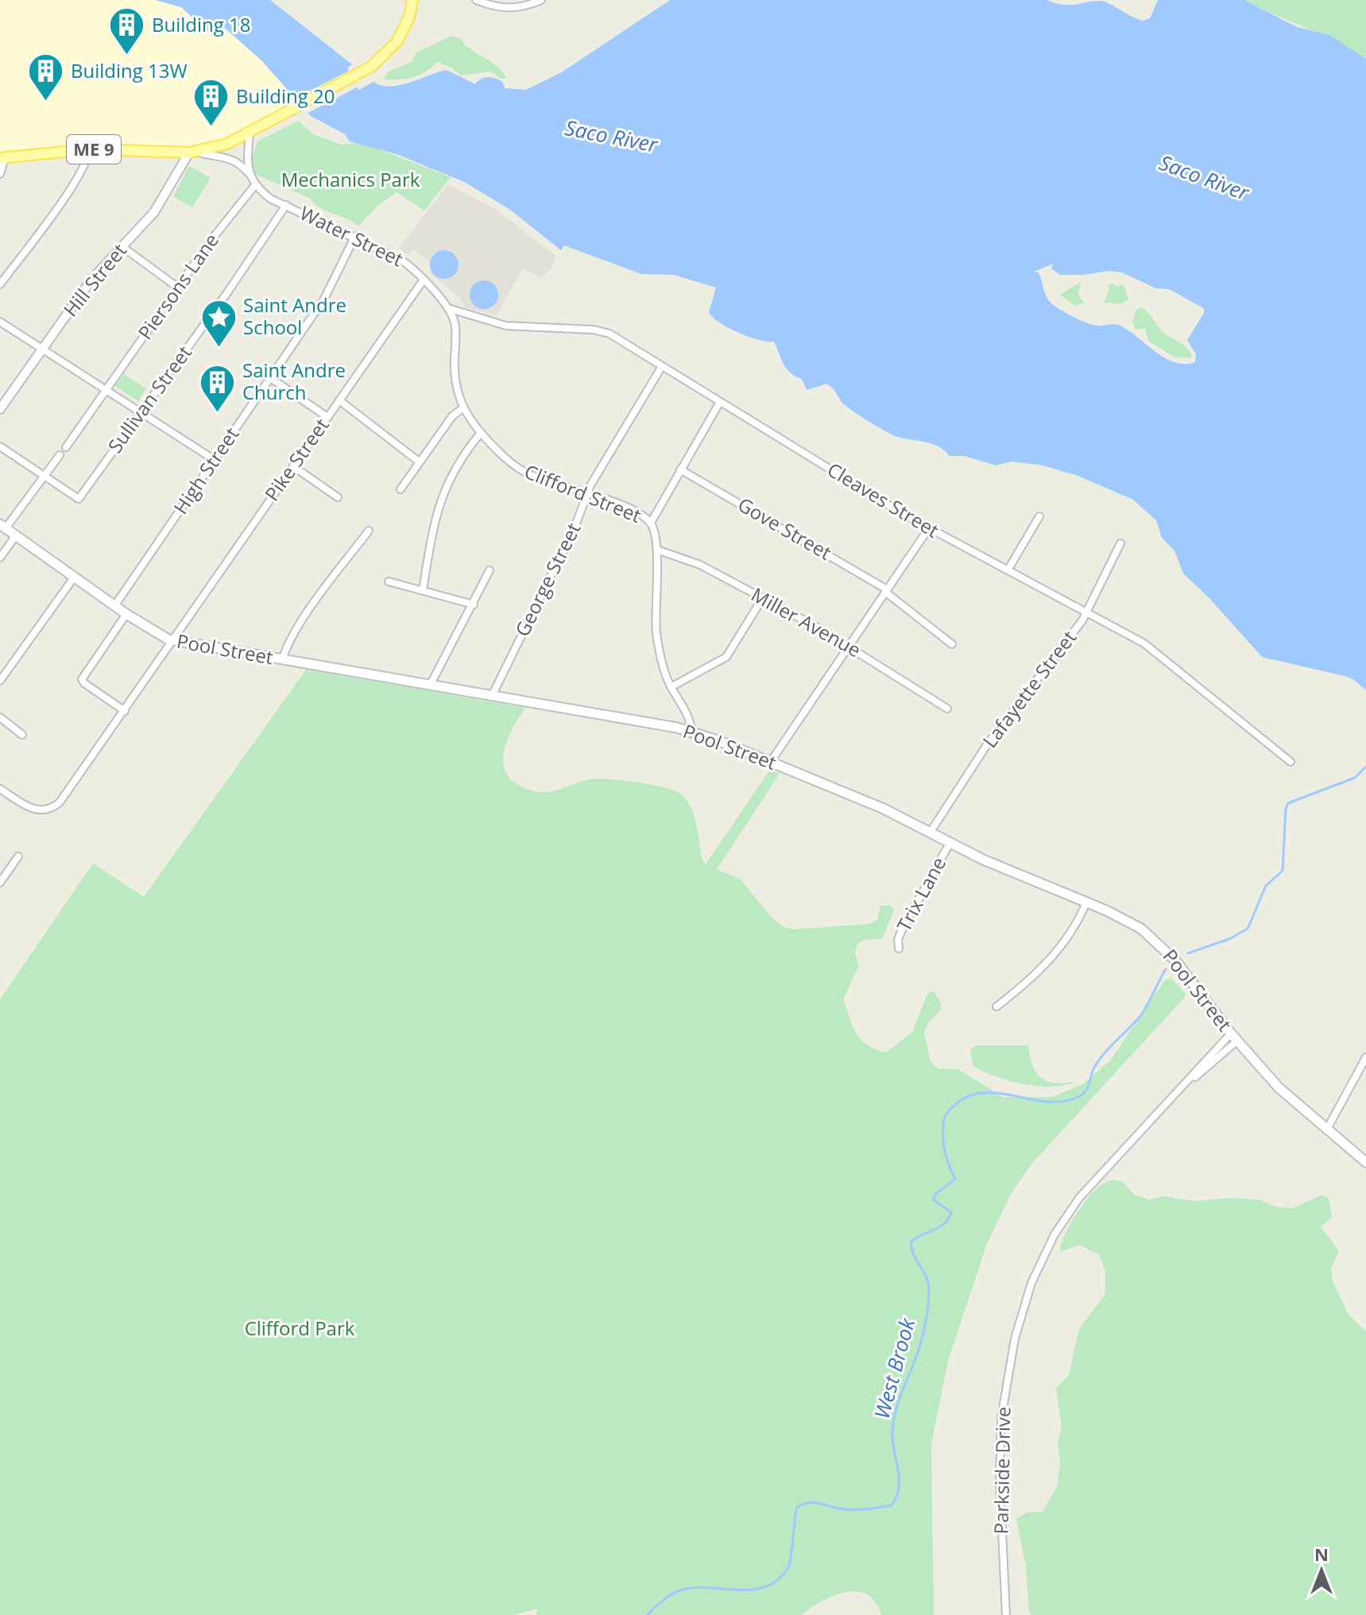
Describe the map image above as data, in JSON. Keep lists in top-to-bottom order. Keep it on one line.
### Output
{"streets":{"main road":["ME 9","Pool Street"],"street":["Water Street","Hill Street","Piersons Lane","Sullivan Street","Pike Street","High Street","Clifford Street","Cleaves Street","Gove Street","George Street","Miller Avenue","Lafayette Street","Trix Lane","Parkside Drive"]},"crossings":[["ME 9","Hill Street"],["Water Street","Piersons Lane"],["Water Street","Sullivan Street"],["Water Street","Pike Street"],["Water Street","High Street"],["Water Street","Clifford Street"],["Water Street","Cleaves Street"],["Pike Street","Pool Street"],["High Street","Pool Street"],["Clifford Street","Cleaves Street"],["Clifford Street","George Street"],["Clifford Street","Miller Avenue"],["Clifford Street","Pool Street"],["Cleaves Street","George Street"],["Cleaves Street","Lafayette Street"],["George Street","Pool Street"],["Pool Street","Lafayette Street"],["Pool Street","Trix Lane"],["Pool Street","Parkside Drive"]],"water":["Saco River","West Brook"],"parks":["Mechanics Park","Clifford Park"],"places":{"building":["Building 18","Building 13W","Building 20","Saint Andre Church"],"place":["Saint Andre School"]},"north":"top"}
